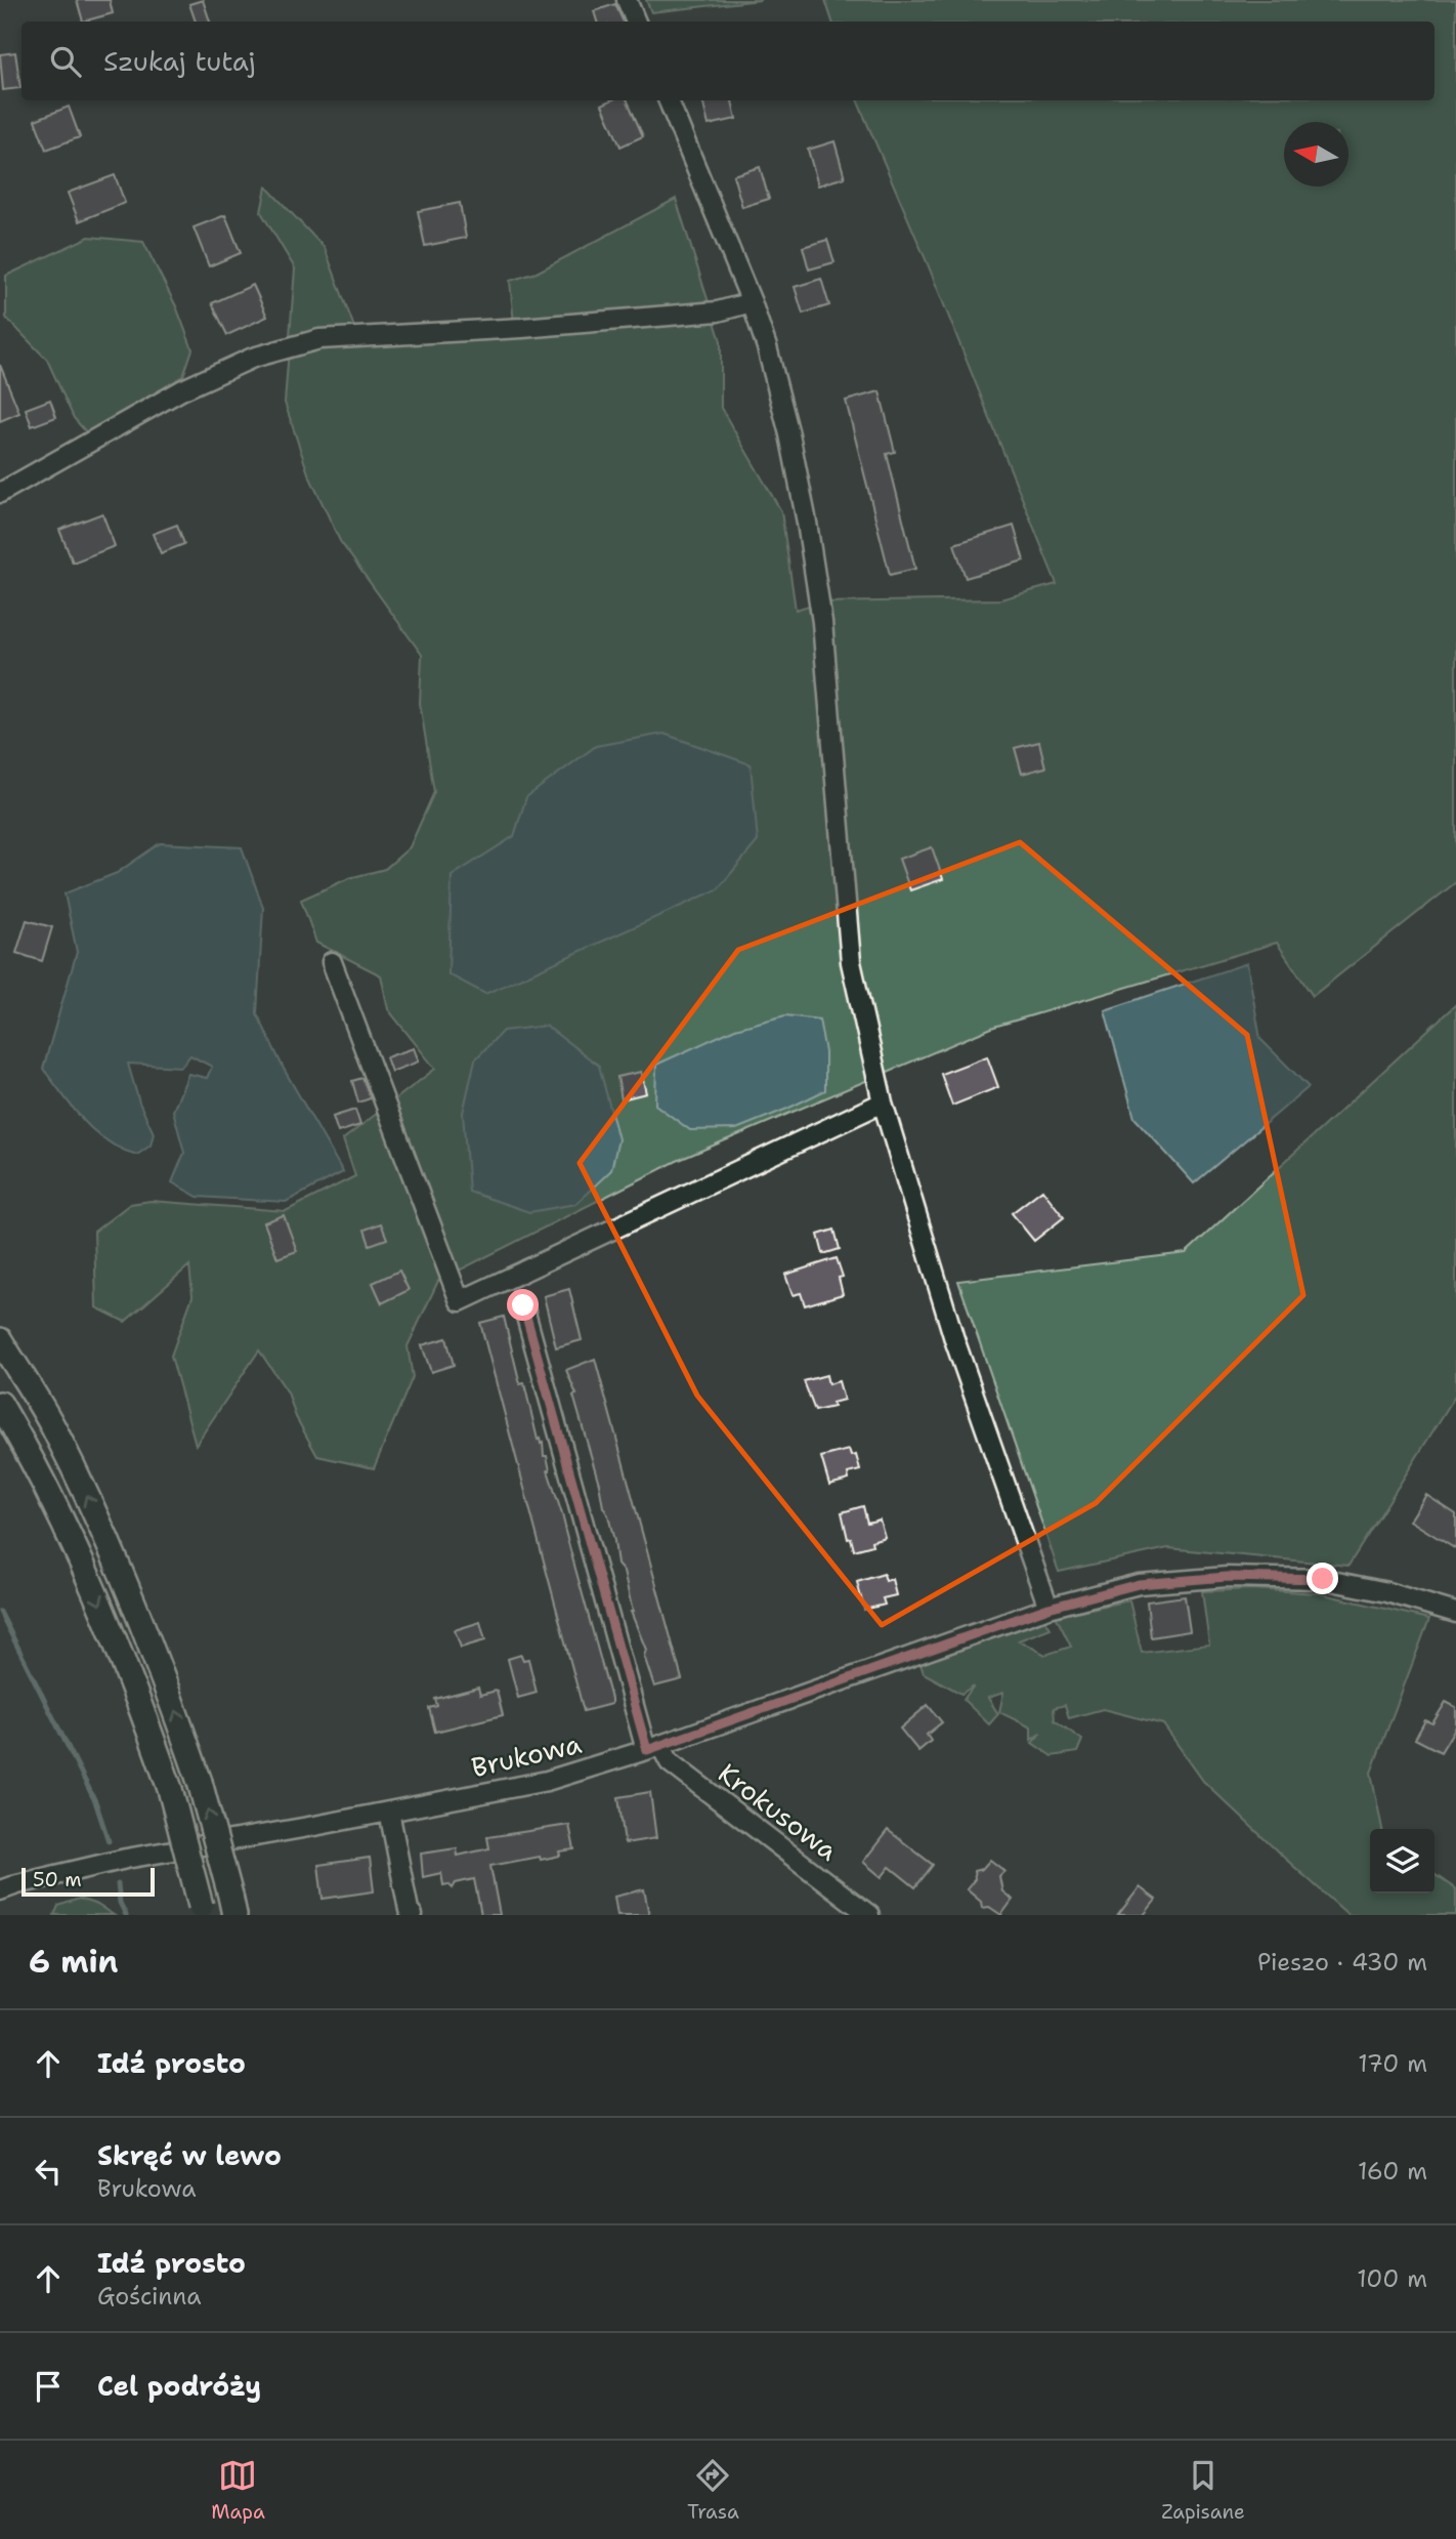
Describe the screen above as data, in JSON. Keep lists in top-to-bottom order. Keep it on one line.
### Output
{"streets":{"street":["Brukowa","Krokusowa"]},"crossings":[["Brukowa","Krokusowa"]],"scale_bar":"50 m","north":"left","page":{"search":"Szukaj tutaj","scale":"50 m","heading":["6 min","Pieszo · 430 m"],"list":[["Idź prosto","170 m"],["Skręć w lewo","Brukowa","160 m"],["Idź prosto","Gościnna","100 m"],"Cel podróży"],"nav":["Mapa","Trasa","Zapisane"]}}
